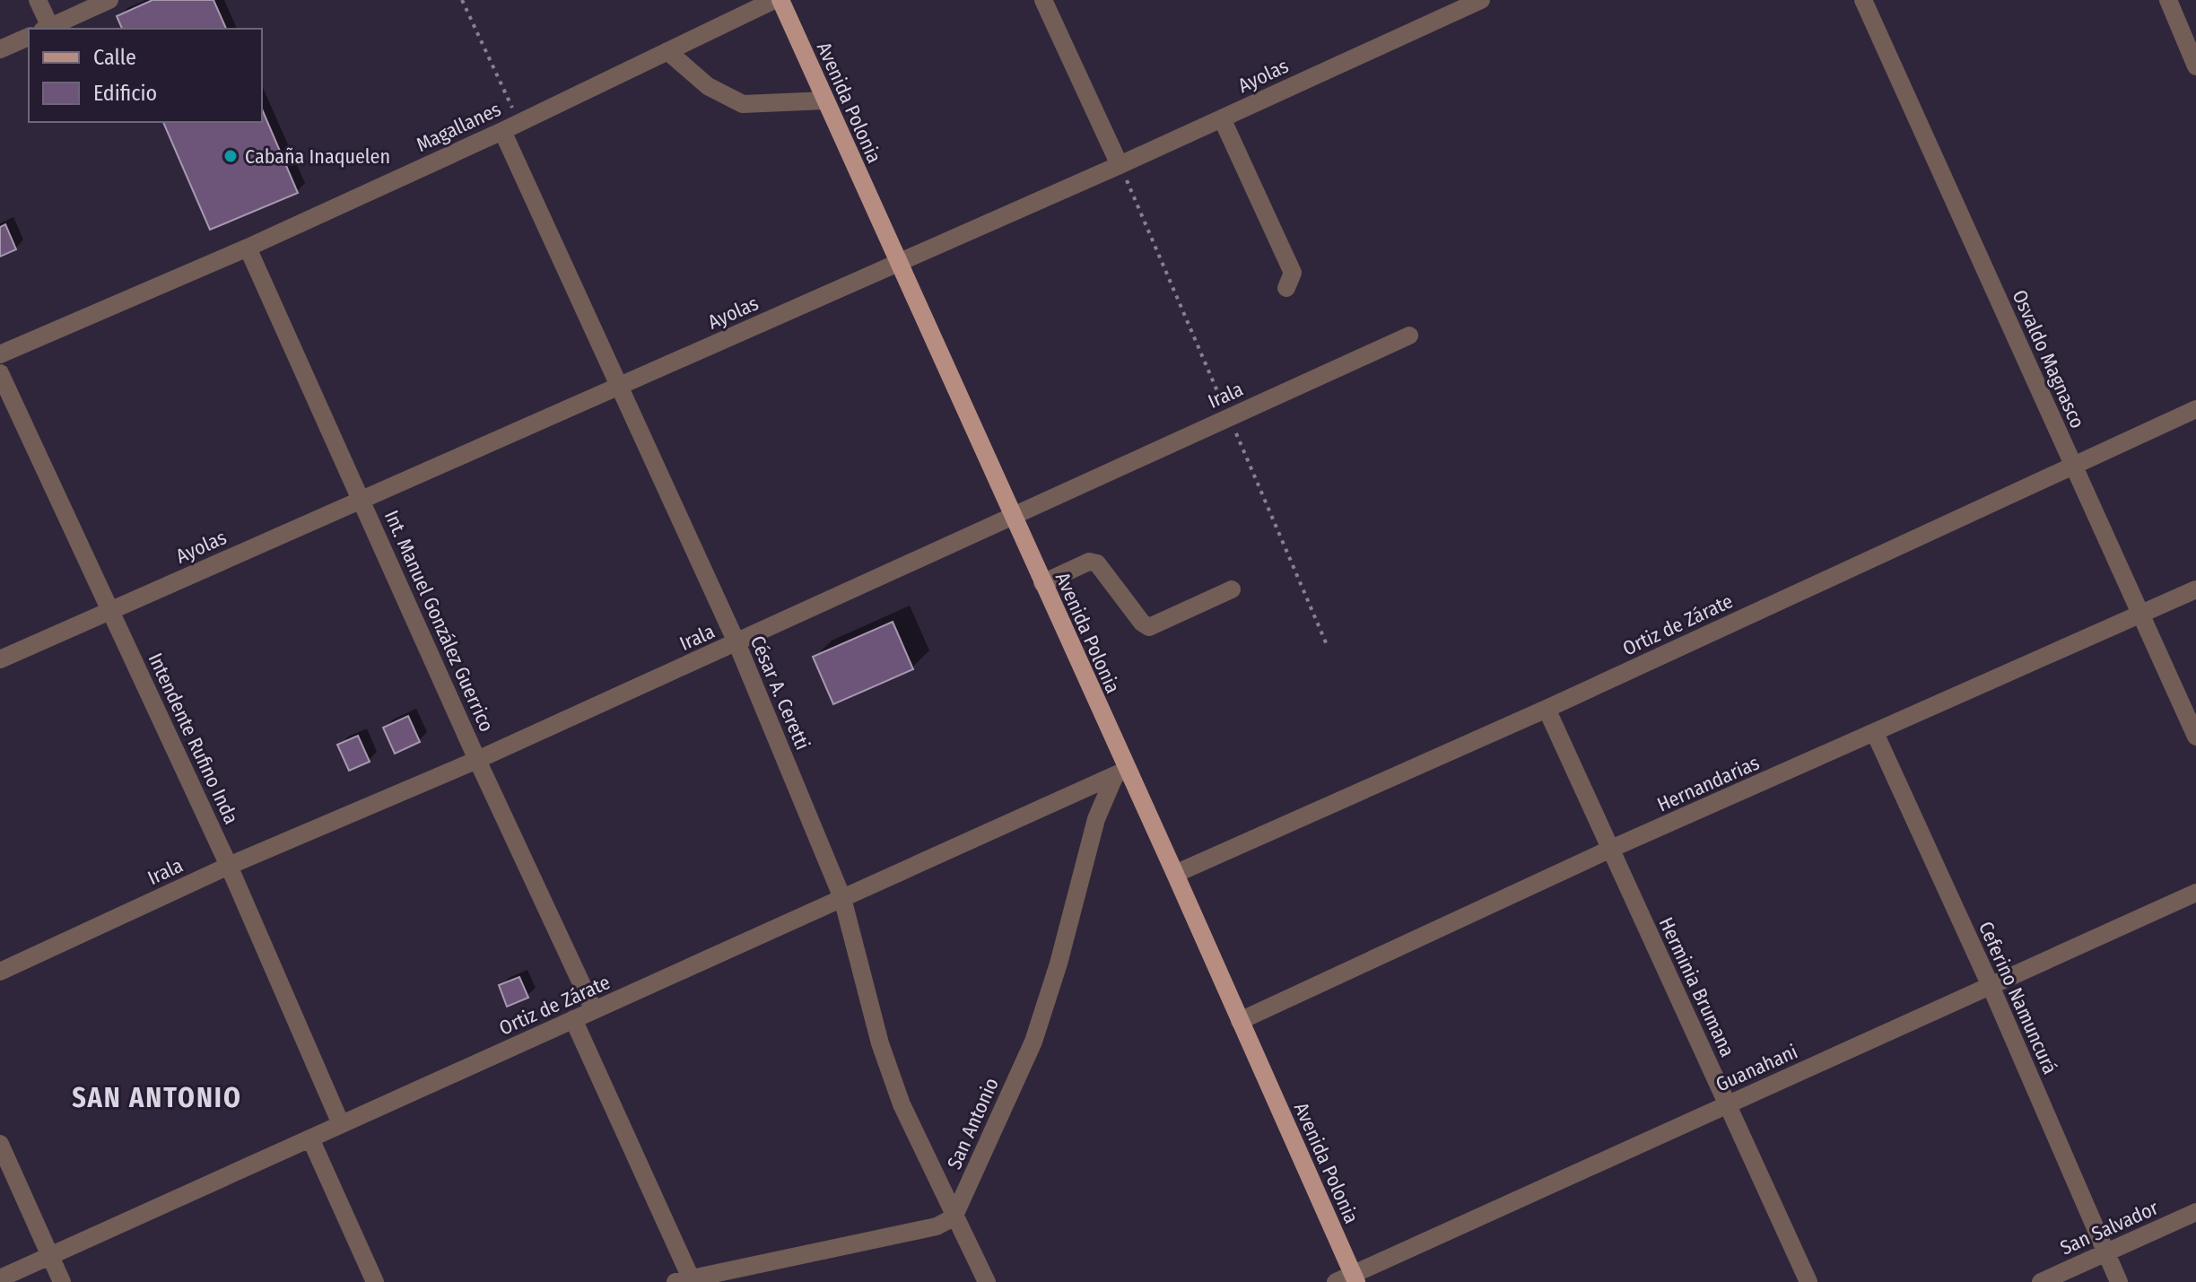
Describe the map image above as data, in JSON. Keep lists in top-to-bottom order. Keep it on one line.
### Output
{"streets":{"main road":["Avenida Polonia"],"street":["Ayolas","Magallanes","Osvaldo Magnasco","Irala","Int. Manuel González Guerrico","Ortiz de Zárate","César A. Ceretti","Intendente Rufino Inda","Hernandarias","Herminia Brumana","Ceferino Namuncurá","Guanahani","San Antonio","San Salvador"]},"crossings":[["Ayolas","Avenida Polonia"],["Ayolas","Int. Manuel González Guerrico"],["Ayolas","César A. Ceretti"],["Ayolas","Intendente Rufino Inda"],["Avenida Polonia","Irala"],["Avenida Polonia","Ortiz de Zárate"],["Avenida Polonia","Hernandarias"],["Avenida Polonia","Guanahani"],["Avenida Polonia","San Antonio"],["Magallanes","Int. Manuel González Guerrico"],["Magallanes","César A. Ceretti"],["Osvaldo Magnasco","Ortiz de Zárate"],["Osvaldo Magnasco","Hernandarias"],["Irala","Int. Manuel González Guerrico"],["Irala","César A. Ceretti"],["Irala","Intendente Rufino Inda"],["Int. Manuel González Guerrico","Ortiz de Zárate"],["Ortiz de Zárate","César A. Ceretti"],["Ortiz de Zárate","Intendente Rufino Inda"],["Ortiz de Zárate","Herminia Brumana"],["Ortiz de Zárate","San Antonio"],["César A. Ceretti","San Antonio"],["Hernandarias","Herminia Brumana"],["Hernandarias","Ceferino Namuncurá"],["Herminia Brumana","Guanahani"],["Ceferino Namuncurá","Guanahani"],["Ceferino Namuncurá","San Salvador"]],"districts":["SAN ANTONIO"],"places":["Cabaña Inaquelen"],"legend":["Calle","Edificio"]}
